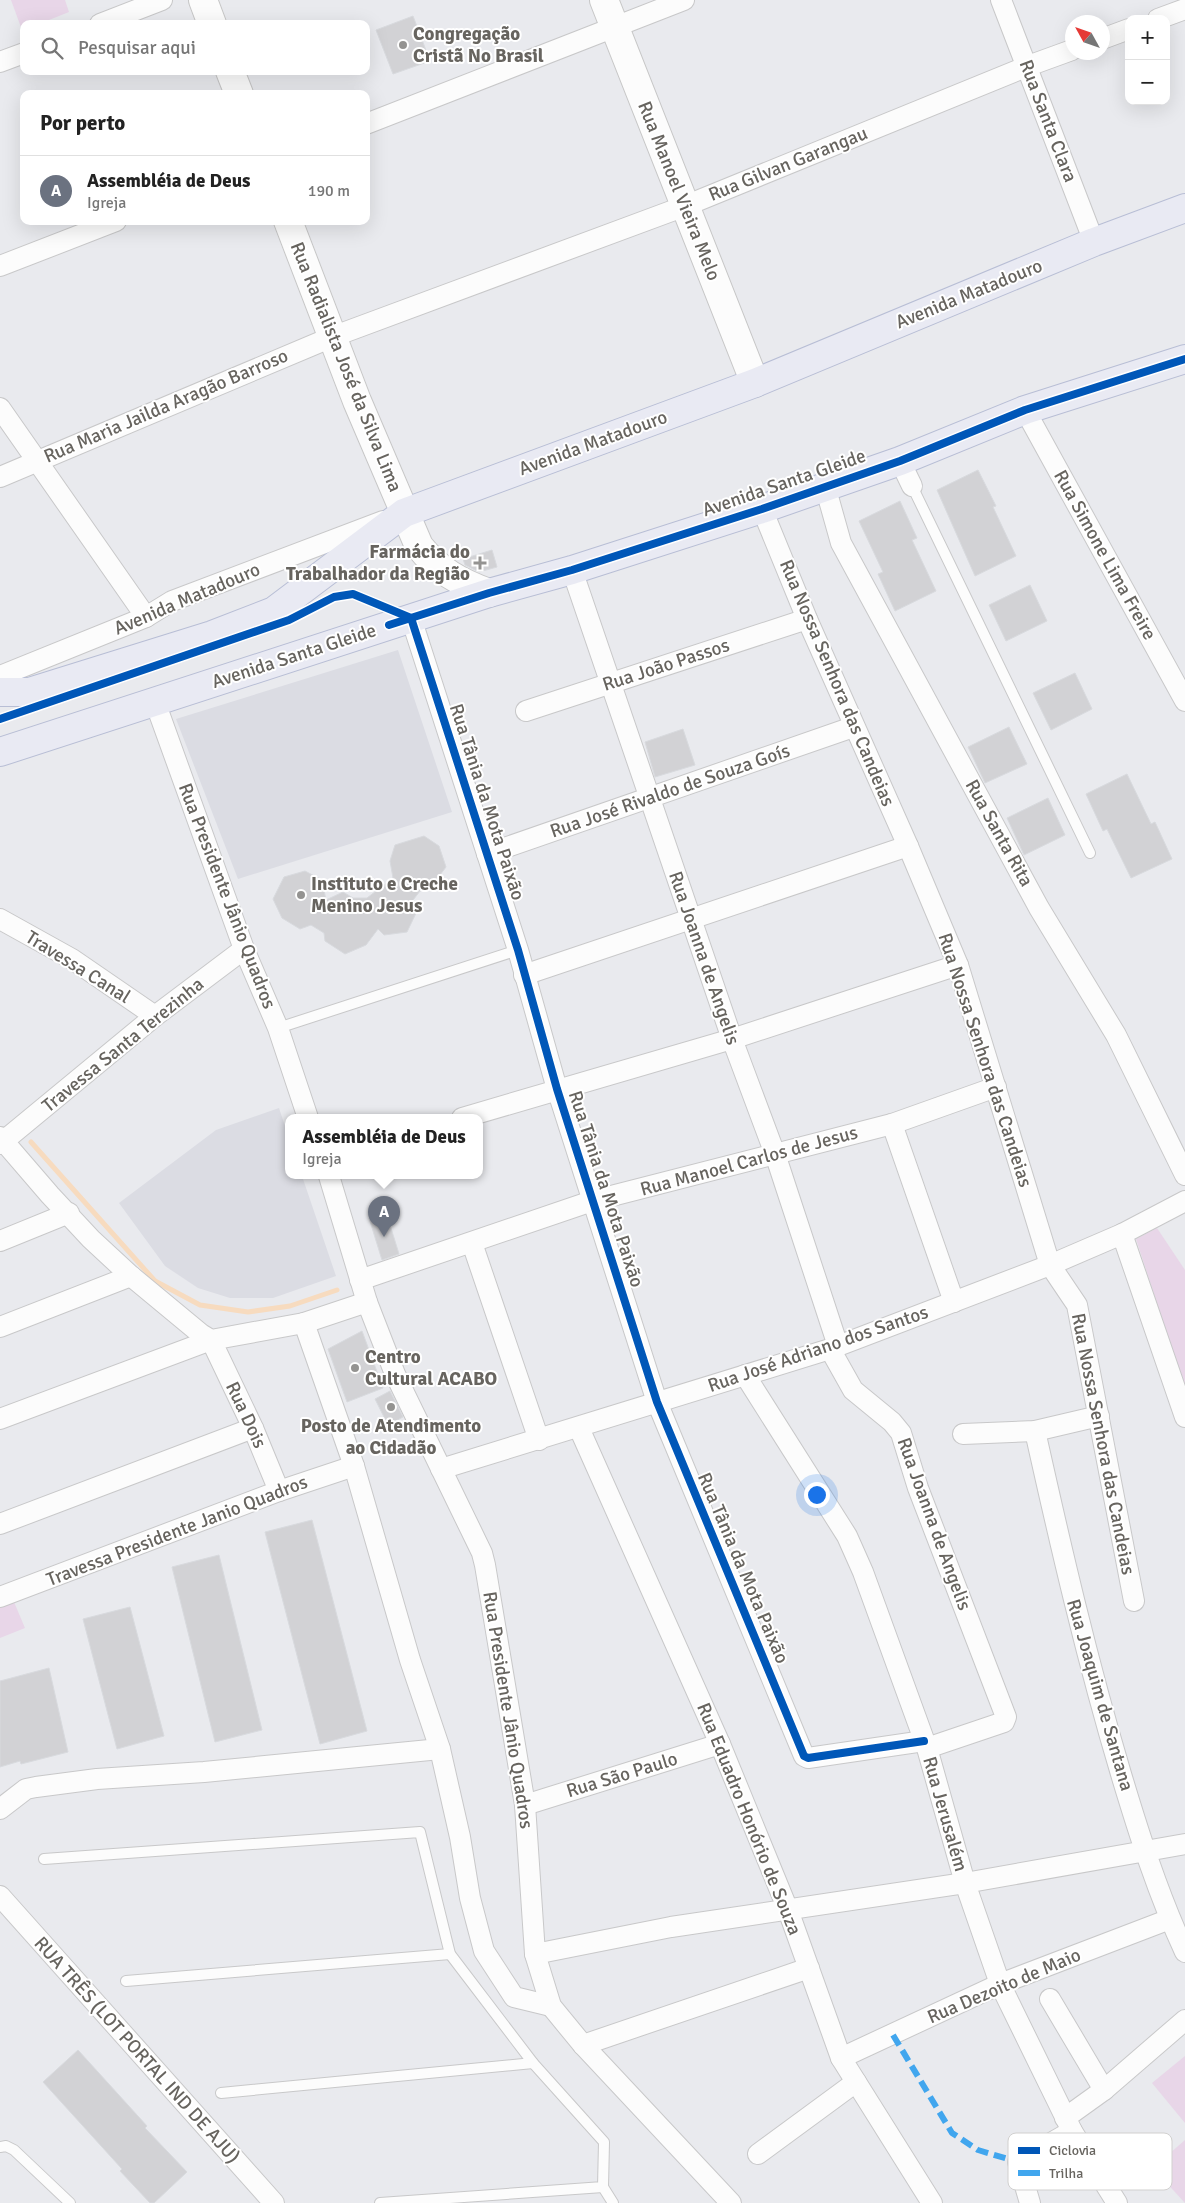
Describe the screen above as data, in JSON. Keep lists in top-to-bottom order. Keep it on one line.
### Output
{"streets":{"main road":["Avenida Matadouro","Avenida Santa Gleide"],"street":["Rua Santa Clara","Rua Gilvan Garangau","Rua Manoel Vieira Melo","Rua Radialista José da Silva Lima","Rua Maria Jailda Aragão Barroso","Rua Simone Lima Freire","Rua João Passos","Rua Nossa Senhora das Candeias","Rua José Rivaldo de Souza Goís","Rua Tânia da Mota Paixão","Rua Santa Rita","Rua Presidente Jânio Quadros","Rua Joanna de Angelis","Travessa Canal","Travessa Santa Terezinha","Rua Manoel Carlos de Jesus","Rua José Adriano dos Santos","Rua Dois","Travessa Presidente Janio Quadros","Rua Joaquim de Santana","Rua São Paulo","Rua Jerusalém","Rua Eduadro Honório de Souza","Rua Dezoito de Maio","RUA TRÊS (LOT PORTAL IND DE AJU)"]},"crossings":[["Rua Santa Clara","Rua Gilvan Garangau"],["Rua Santa Clara","Avenida Matadouro"],["Rua Gilvan Garangau","Rua Manoel Vieira Melo"],["Rua Gilvan Garangau","Rua Radialista José da Silva Lima"],["Rua Gilvan Garangau","Rua Maria Jailda Aragão Barroso"],["Rua Manoel Vieira Melo","Avenida Matadouro"],["Avenida Matadouro","Rua Radialista José da Silva Lima"],["Rua Radialista José da Silva Lima","Rua Maria Jailda Aragão Barroso"],["Rua Radialista José da Silva Lima","Avenida Santa Gleide"],["Avenida Santa Gleide","Rua Simone Lima Freire"],["Avenida Santa Gleide","Rua Nossa Senhora das Candeias"],["Avenida Santa Gleide","Rua Tânia da Mota Paixão"],["Avenida Santa Gleide","Rua Santa Rita"],["Avenida Santa Gleide","Rua Presidente Jânio Quadros"],["Avenida Santa Gleide","Rua Joanna de Angelis"],["Rua João Passos","Rua Nossa Senhora das Candeias"],["Rua João Passos","Rua Joanna de Angelis"],["Rua Nossa Senhora das Candeias","Rua José Rivaldo de Souza Goís"],["Rua Nossa Senhora das Candeias","Rua Manoel Carlos de Jesus"],["Rua Nossa Senhora das Candeias","Rua José Adriano dos Santos"],["Rua José Rivaldo de Souza Goís","Rua Tânia da Mota Paixão"],["Rua José Rivaldo de Souza Goís","Rua Joanna de Angelis"],["Rua Tânia da Mota Paixão","Rua Joanna de Angelis"],["Rua Tânia da Mota Paixão","Rua Manoel Carlos de Jesus"],["Rua Tânia da Mota Paixão","Rua José Adriano dos Santos"],["Rua Tânia da Mota Paixão","Rua Jerusalém"],["Rua Presidente Jânio Quadros","Travessa Santa Terezinha"],["Rua Presidente Jânio Quadros","Rua Manoel Carlos de Jesus"],["Rua Presidente Jânio Quadros","Rua José Adriano dos Santos"],["Rua Presidente Jânio Quadros","Rua São Paulo"],["Rua Joanna de Angelis","Rua Manoel Carlos de Jesus"],["Rua Joanna de Angelis","Rua José Adriano dos Santos"],["Rua Joanna de Angelis","Rua Jerusalém"],["Travessa Canal","Travessa Santa Terezinha"],["Rua José Adriano dos Santos","Rua Jerusalém"],["Rua José Adriano dos Santos","Rua Eduadro Honório de Souza"],["Rua Dois","Travessa Presidente Janio Quadros"],["Rua Joaquim de Santana","Rua Dezoito de Maio"],["Rua São Paulo","Rua Eduadro Honório de Souza"],["Rua Jerusalém","Rua Dezoito de Maio"],["Rua Eduadro Honório de Souza","Rua Dezoito de Maio"]],"places":{"other":["Congregação Cristã No Brasil","Instituto e Creche Menino Jesus","Centro Cultural ACABO","Posto de Atendimento ao Cidadão"],"health":["Farmácia do Trabalhador da Região"]},"legend":["Ciclovia","Trilha"],"north":"top left","page":{"map_buttons":["+","−"],"search":"Pesquisar aqui","heading":"Por perto","list":[{"mark":"A","name":"Assembléia de Deus","note":"Igreja","value":"190 m"}],"popup":["Assembléia de Deus","Igreja"],"pins":"A"}}
